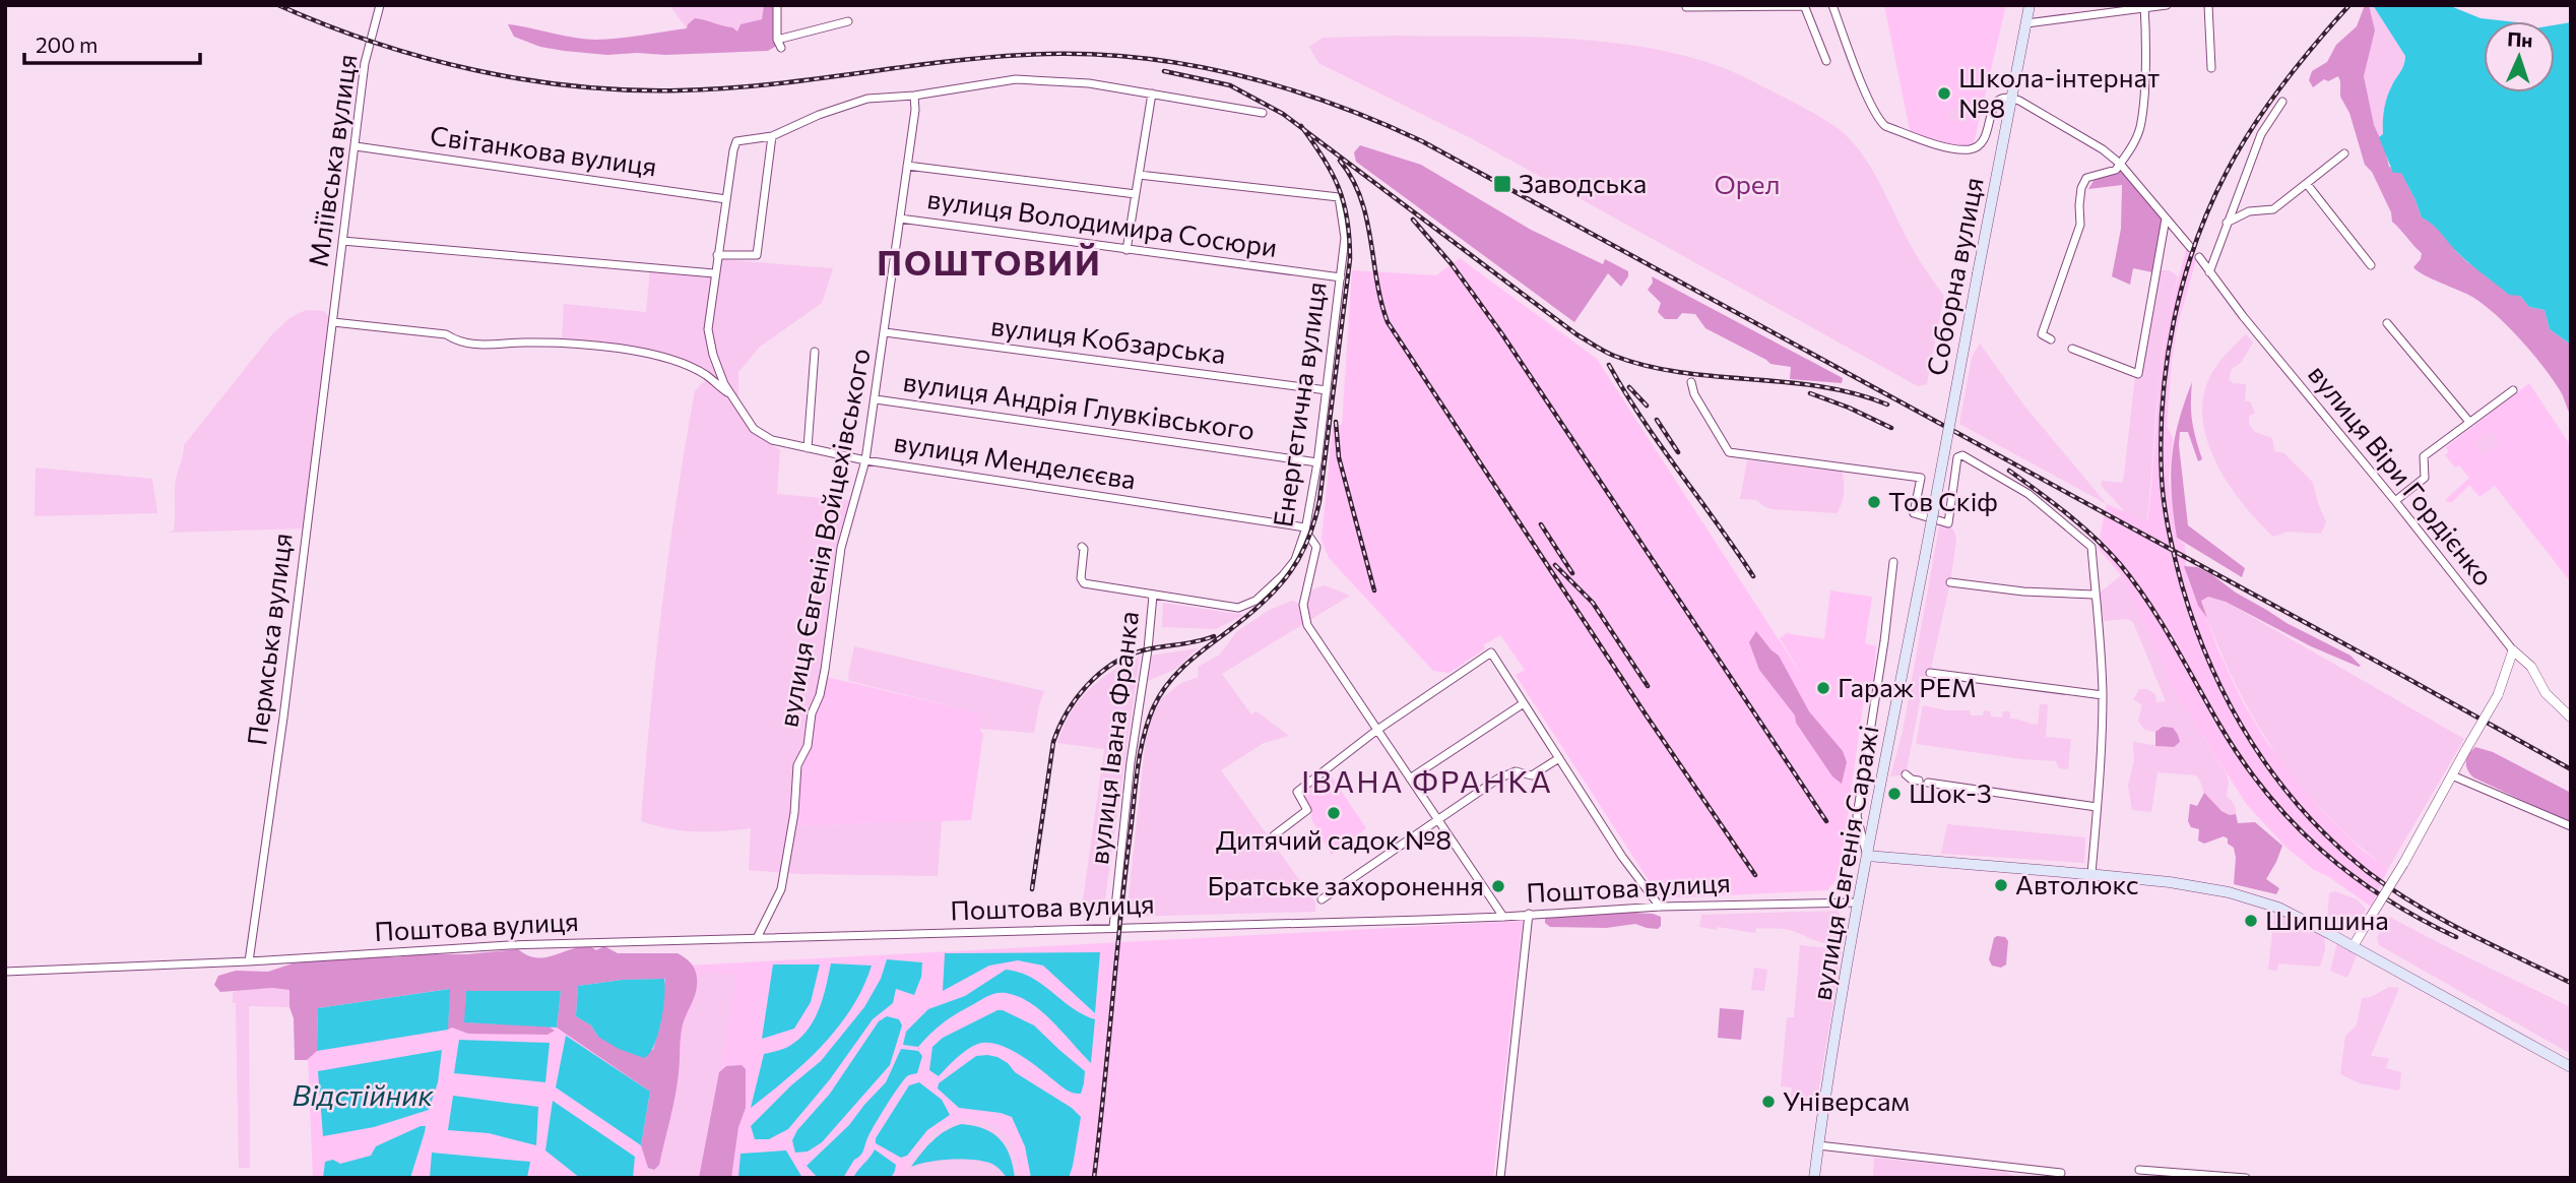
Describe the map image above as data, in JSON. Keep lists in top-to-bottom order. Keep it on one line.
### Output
{"streets":{"main road":["Соборна вулиця","вулиця Євгенія Саражі"],"street":["Світанкова вулиця","Мліївська вулиця","вулиця Володимира Сосюри","вулиця Кобзарська","Енергетична вулиця","вулиця Андрія Глувківського","вулиця Менделєєва","вулиця Віри Гордієнко","вулиця Євгенія Войцехівського","Пермська вулиця","вулиця Івана Франка","Поштова вулиця"]},"crossings":[["Світанкова вулиця","Мліївська вулиця"],["Мліївська вулиця","Пермська вулиця"],["вулиця Володимира Сосюри","Енергетична вулиця"],["вулиця Володимира Сосюри","вулиця Євгенія Войцехівського"],["Соборна вулиця","вулиця Євгенія Саражі"],["вулиця Кобзарська","Енергетична вулиця"],["вулиця Кобзарська","вулиця Євгенія Войцехівського"],["Енергетична вулиця","вулиця Андрія Глувківського"],["Енергетична вулиця","вулиця Менделєєва"],["Енергетична вулиця","вулиця Івана Франка"],["вулиця Андрія Глувківського","вулиця Євгенія Войцехівського"],["вулиця Менделєєва","вулиця Євгенія Войцехівського"],["вулиця Євгенія Войцехівського","Поштова вулиця"],["Пермська вулиця","Поштова вулиця"],["вулиця Івана Франка","Поштова вулиця"],["вулиця Євгенія Саражі","Поштова вулиця"]],"districts":["ПОШТОВИЙ","ІВАНА ФРАНКА"],"water":["Відстійник"],"parks":["Орел"],"places":{"other":["Школа-інтернат №8","Тов Скіф","Гараж РЕМ","Шок-3","Дитячий садок №8","Автолюкс","Братське захоронення","Шипшина","Універсам"],"transit":["Заводська"]},"scale_bar":"200 m","north":"top"}
